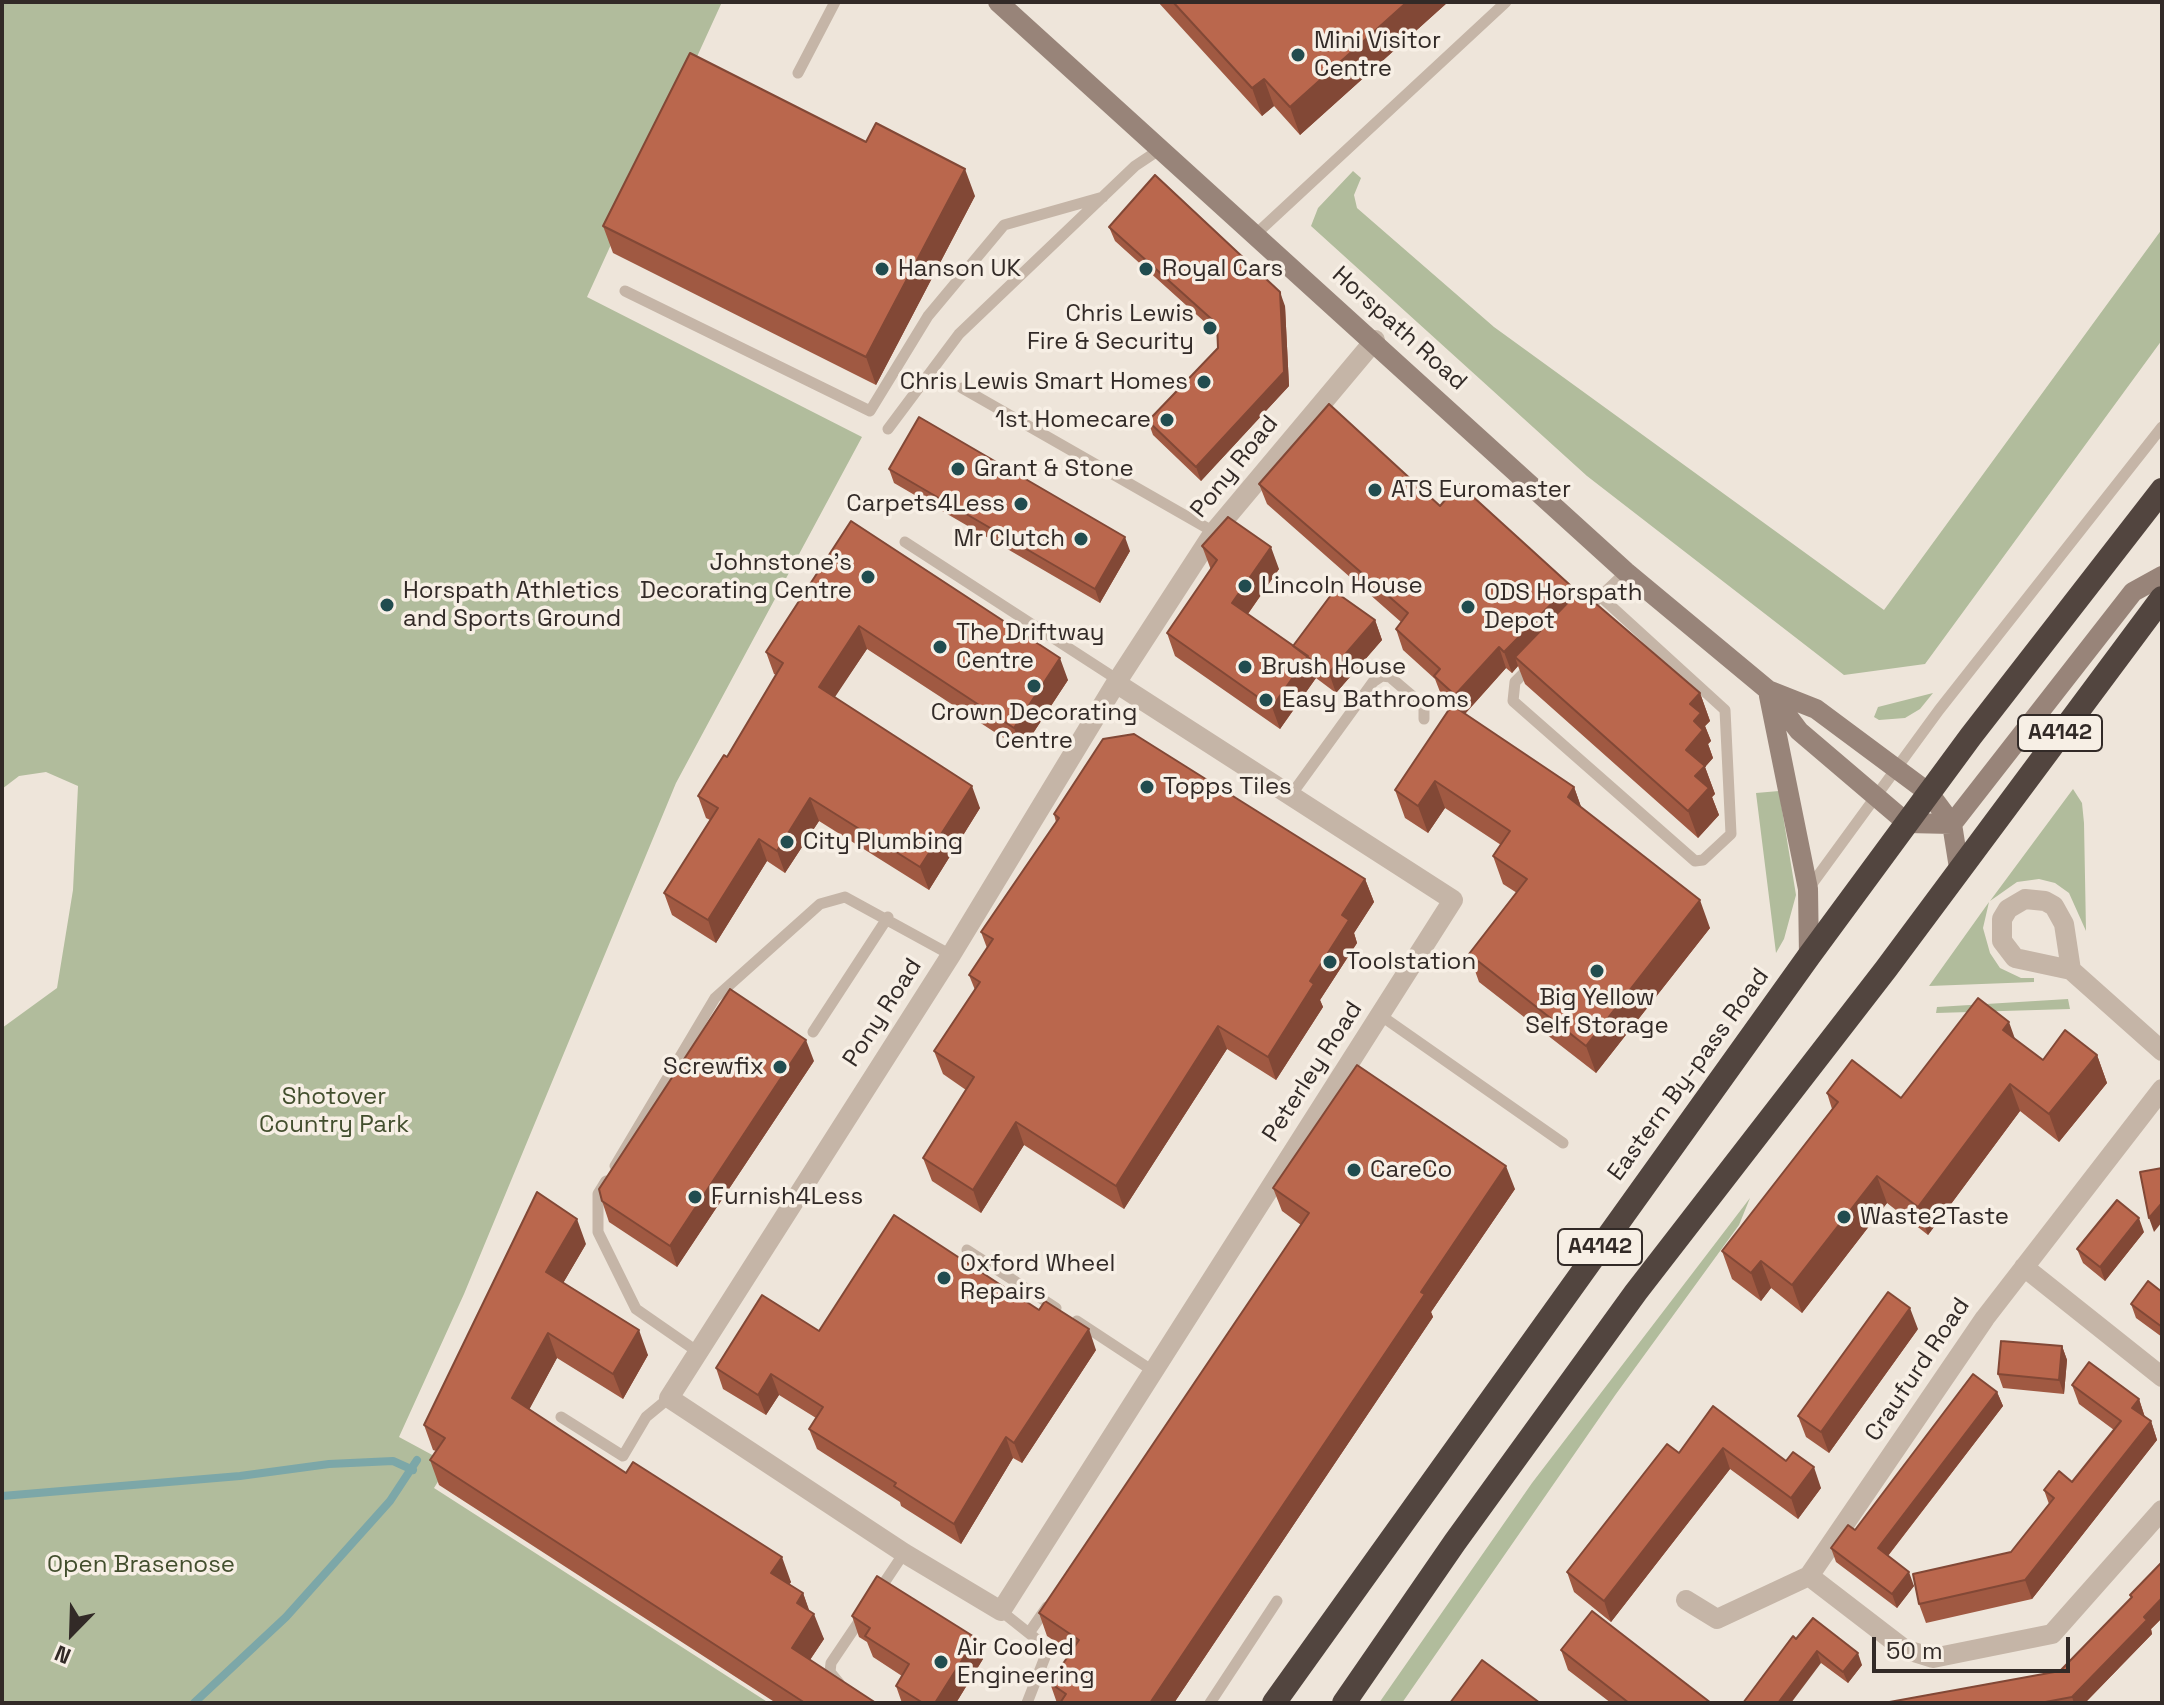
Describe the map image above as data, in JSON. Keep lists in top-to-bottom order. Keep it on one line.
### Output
{"streets":{"highway":["A4142","Eastern By-pass Road"],"street":["Horspath Road","Pony Road","Peterley Road","Craufurd Road"]},"crossings":[["Horspath Road","Pony Road"],["Horspath Road","A4142"],["Horspath Road","Eastern By-pass Road"],["Pony Road","Peterley Road"]],"parks":["Shotover Country Park","Open Brasenose"],"places":["Mini Visitor Centre","Hanson UK","Royal Cars","Chris Lewis Fire & Security","Chris Lewis Smart Homes","1st Homecare","Grant & Stone","ATS Euromaster","Carpets4Less","Mr Clutch","Johnstone's Decorating Centre","Lincoln House","Horspath Athletics and Sports Ground","ODS Horspath Depot","The Driftway Centre","Brush House","Crown Decorating Centre","Easy Bathrooms","Topps Tiles","City Plumbing","Toolstation","Big Yellow Self Storage","Screwfix","CareCo","Furnish4Less","Waste2Taste","Oxford Wheel Repairs","Air Cooled Engineering"],"scale_bar":"50 m","north":"bottom left"}
